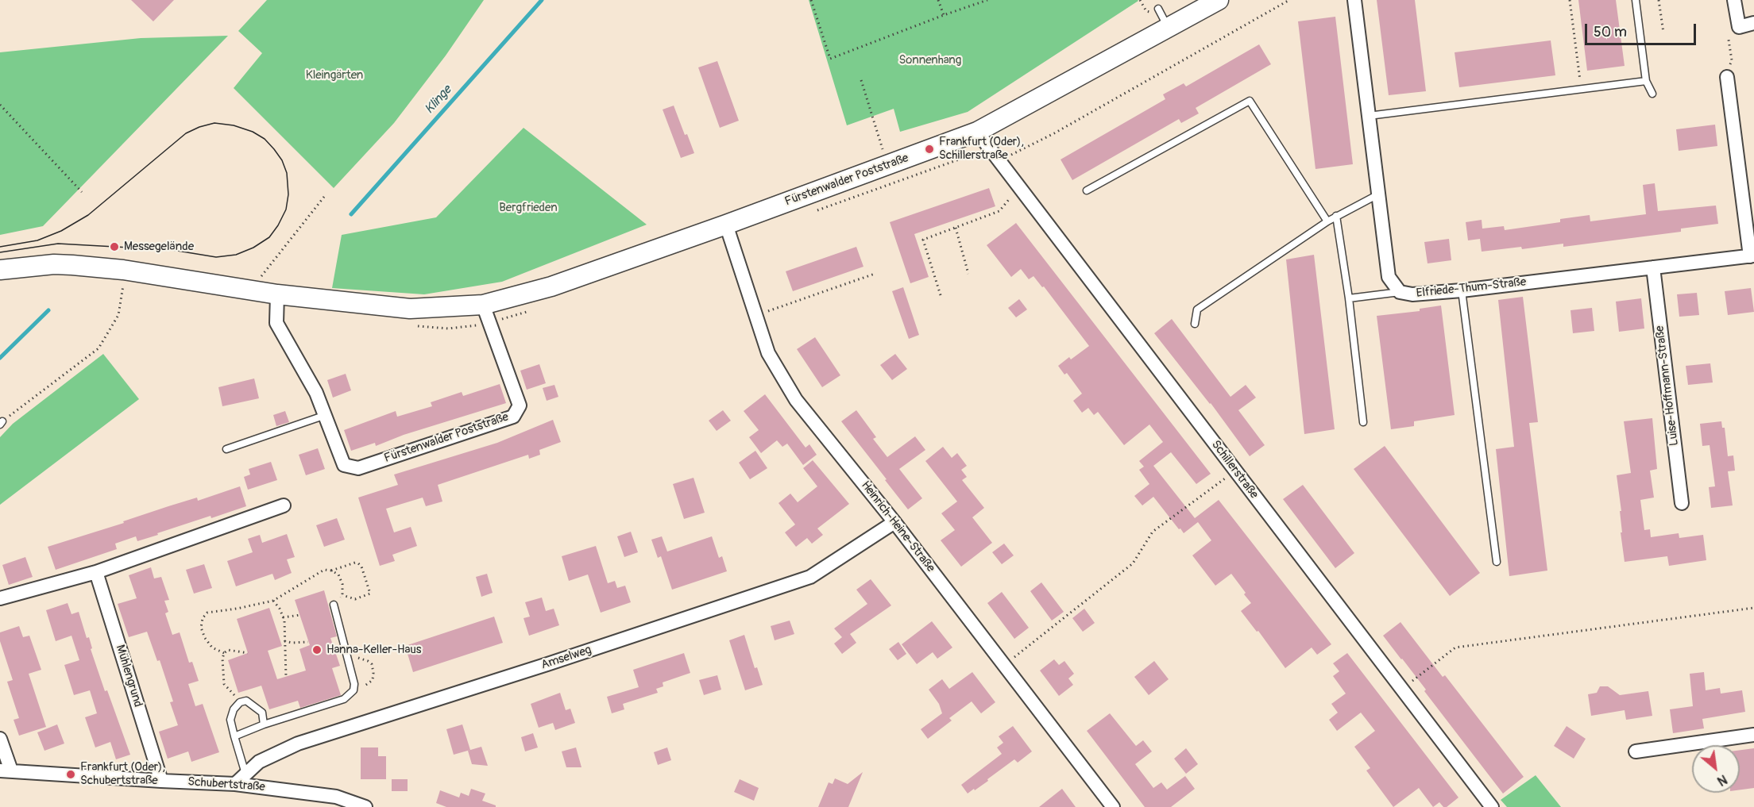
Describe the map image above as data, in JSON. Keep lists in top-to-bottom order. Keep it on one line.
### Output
{"streets":{"street":["Fürstenwalder Poststraße","Elfriede-Thum-Straße","Luise-Hoffmann-Straße","Schillerstraße","Heinrich-Heine-Straße","Amselweg","Mühlengrund","Schubertstraße"]},"crossings":[["Fürstenwalder Poststraße","Schillerstraße"],["Fürstenwalder Poststraße","Heinrich-Heine-Straße"],["Elfriede-Thum-Straße","Luise-Hoffmann-Straße"],["Heinrich-Heine-Straße","Amselweg"],["Amselweg","Schubertstraße"],["Mühlengrund","Schubertstraße"]],"water":["Klinge"],"parks":["Sonnenhang","Kleingärten","Bergfrieden"],"places":["Frankfurt (Oder), Schillerstraße","Messegelände","Hanna-Keller-Haus","Frankfurt (Oder), Schubertstraße"],"scale_bar":"50 m","north":"bottom right"}
